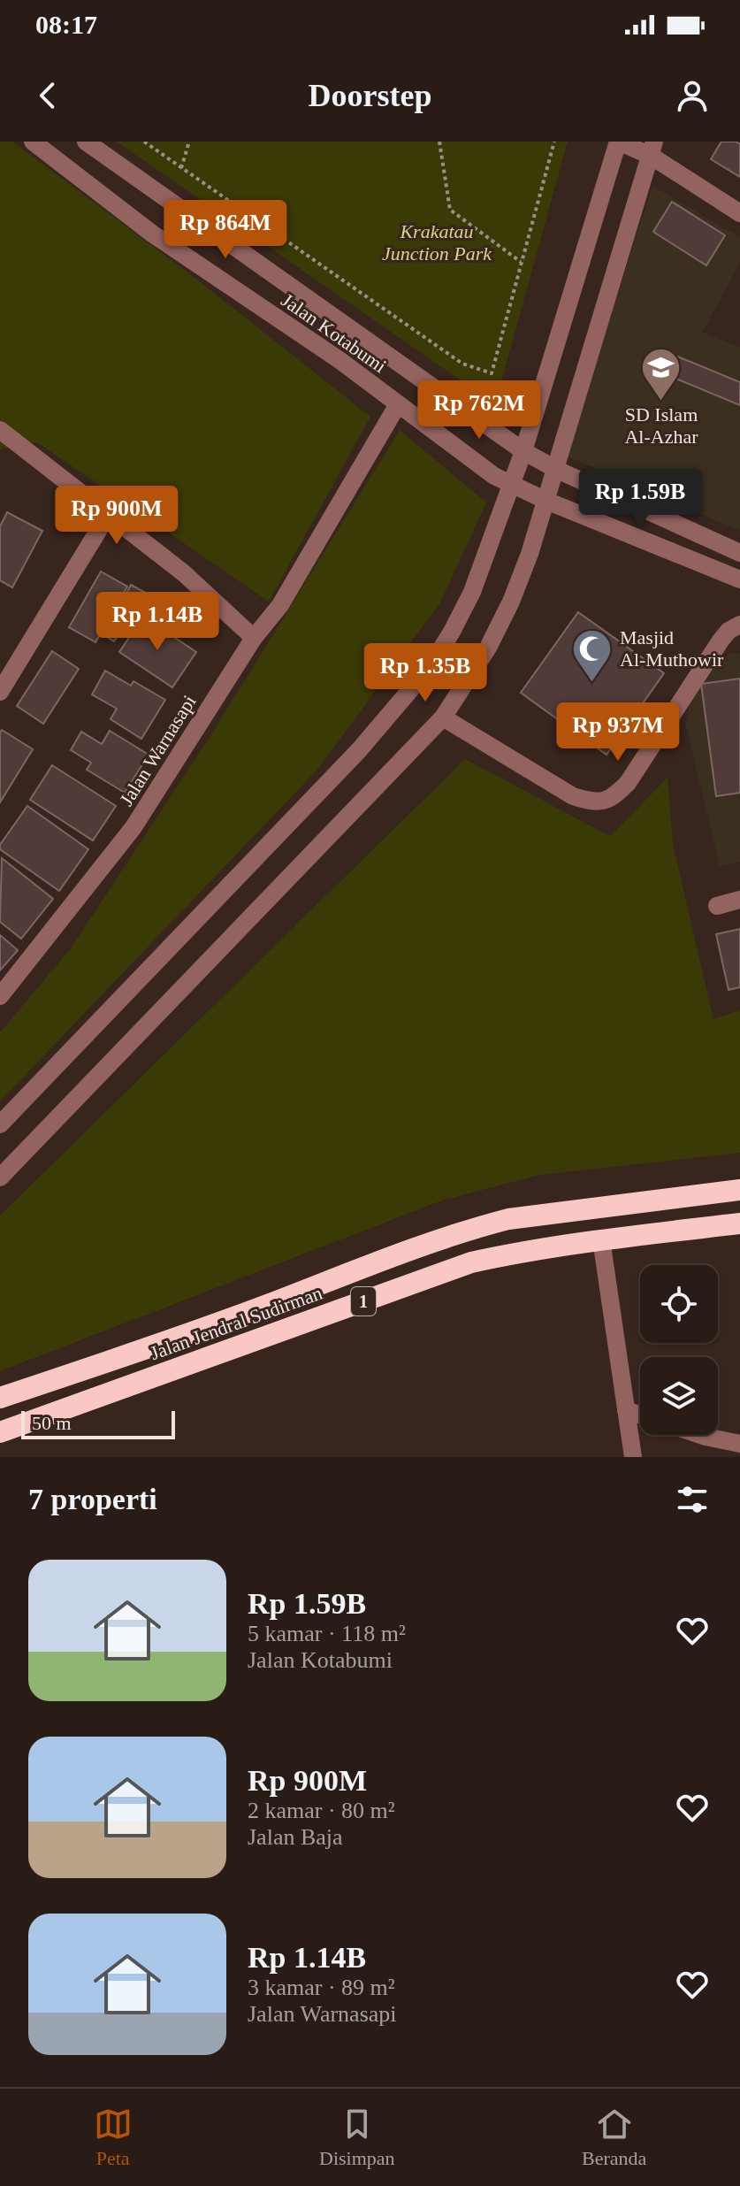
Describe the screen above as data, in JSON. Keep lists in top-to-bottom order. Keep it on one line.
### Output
{"streets":{"highway":["1","Jalan Jendral Sudirman"],"street":["Jalan Kotabumi","Jalan Warnasapi"]},"crossings":[["Jalan Kotabumi","Jalan Warnasapi"]],"parks":["Krakatau Junction Park"],"places":{"school or university":["SD Islam Al-Azhar"],"mosque":["Masjid Al-Muthowir"]},"scale_bar":"50 m","page":{"status":"08:17","header":"Doorstep","price":["Rp 864M","Rp 762M","Rp 1.59B","Rp 900M","Rp 1.14B","Rp 1.35B","Rp 937M"],"scale":"50 m","heading":"7 properti","list":[{"name":"Rp 1.59B","note":"5 kamar · 118 m² · Jalan Kotabumi"},{"name":"Rp 900M","note":"2 kamar · 80 m² · Jalan Baja"},{"name":"Rp 1.14B","note":"3 kamar · 89 m² · Jalan Warnasapi"}],"tabs":["Peta","Disimpan","Beranda"]}}
